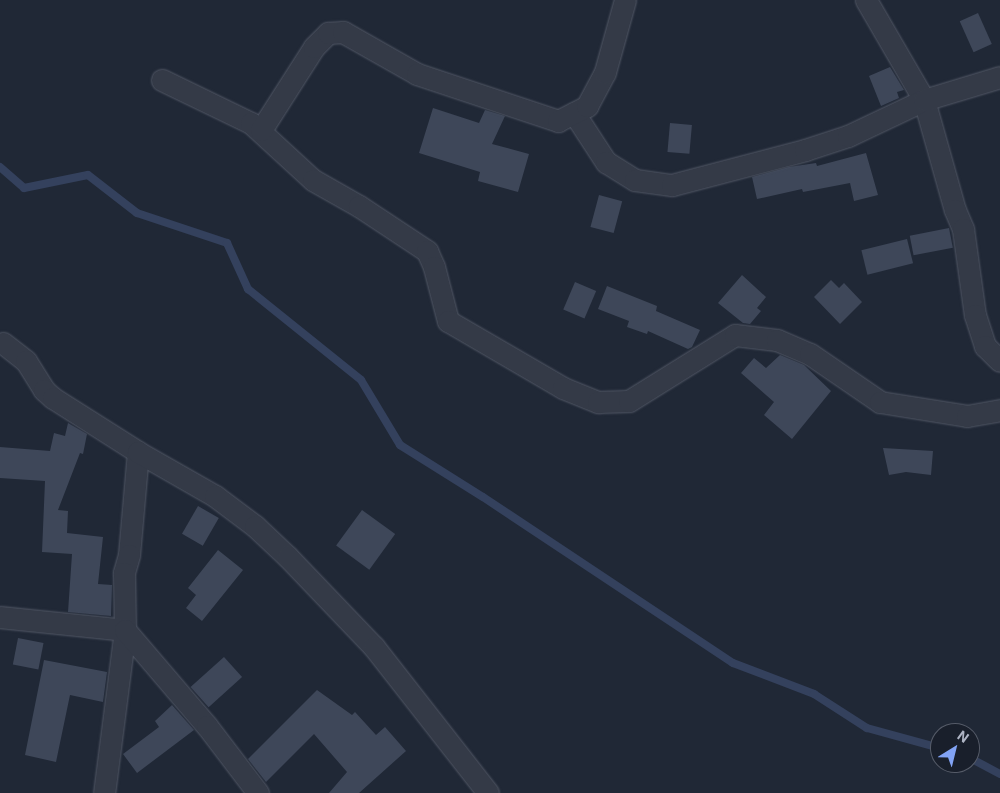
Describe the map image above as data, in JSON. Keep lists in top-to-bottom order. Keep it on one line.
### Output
{"north":"top right"}
